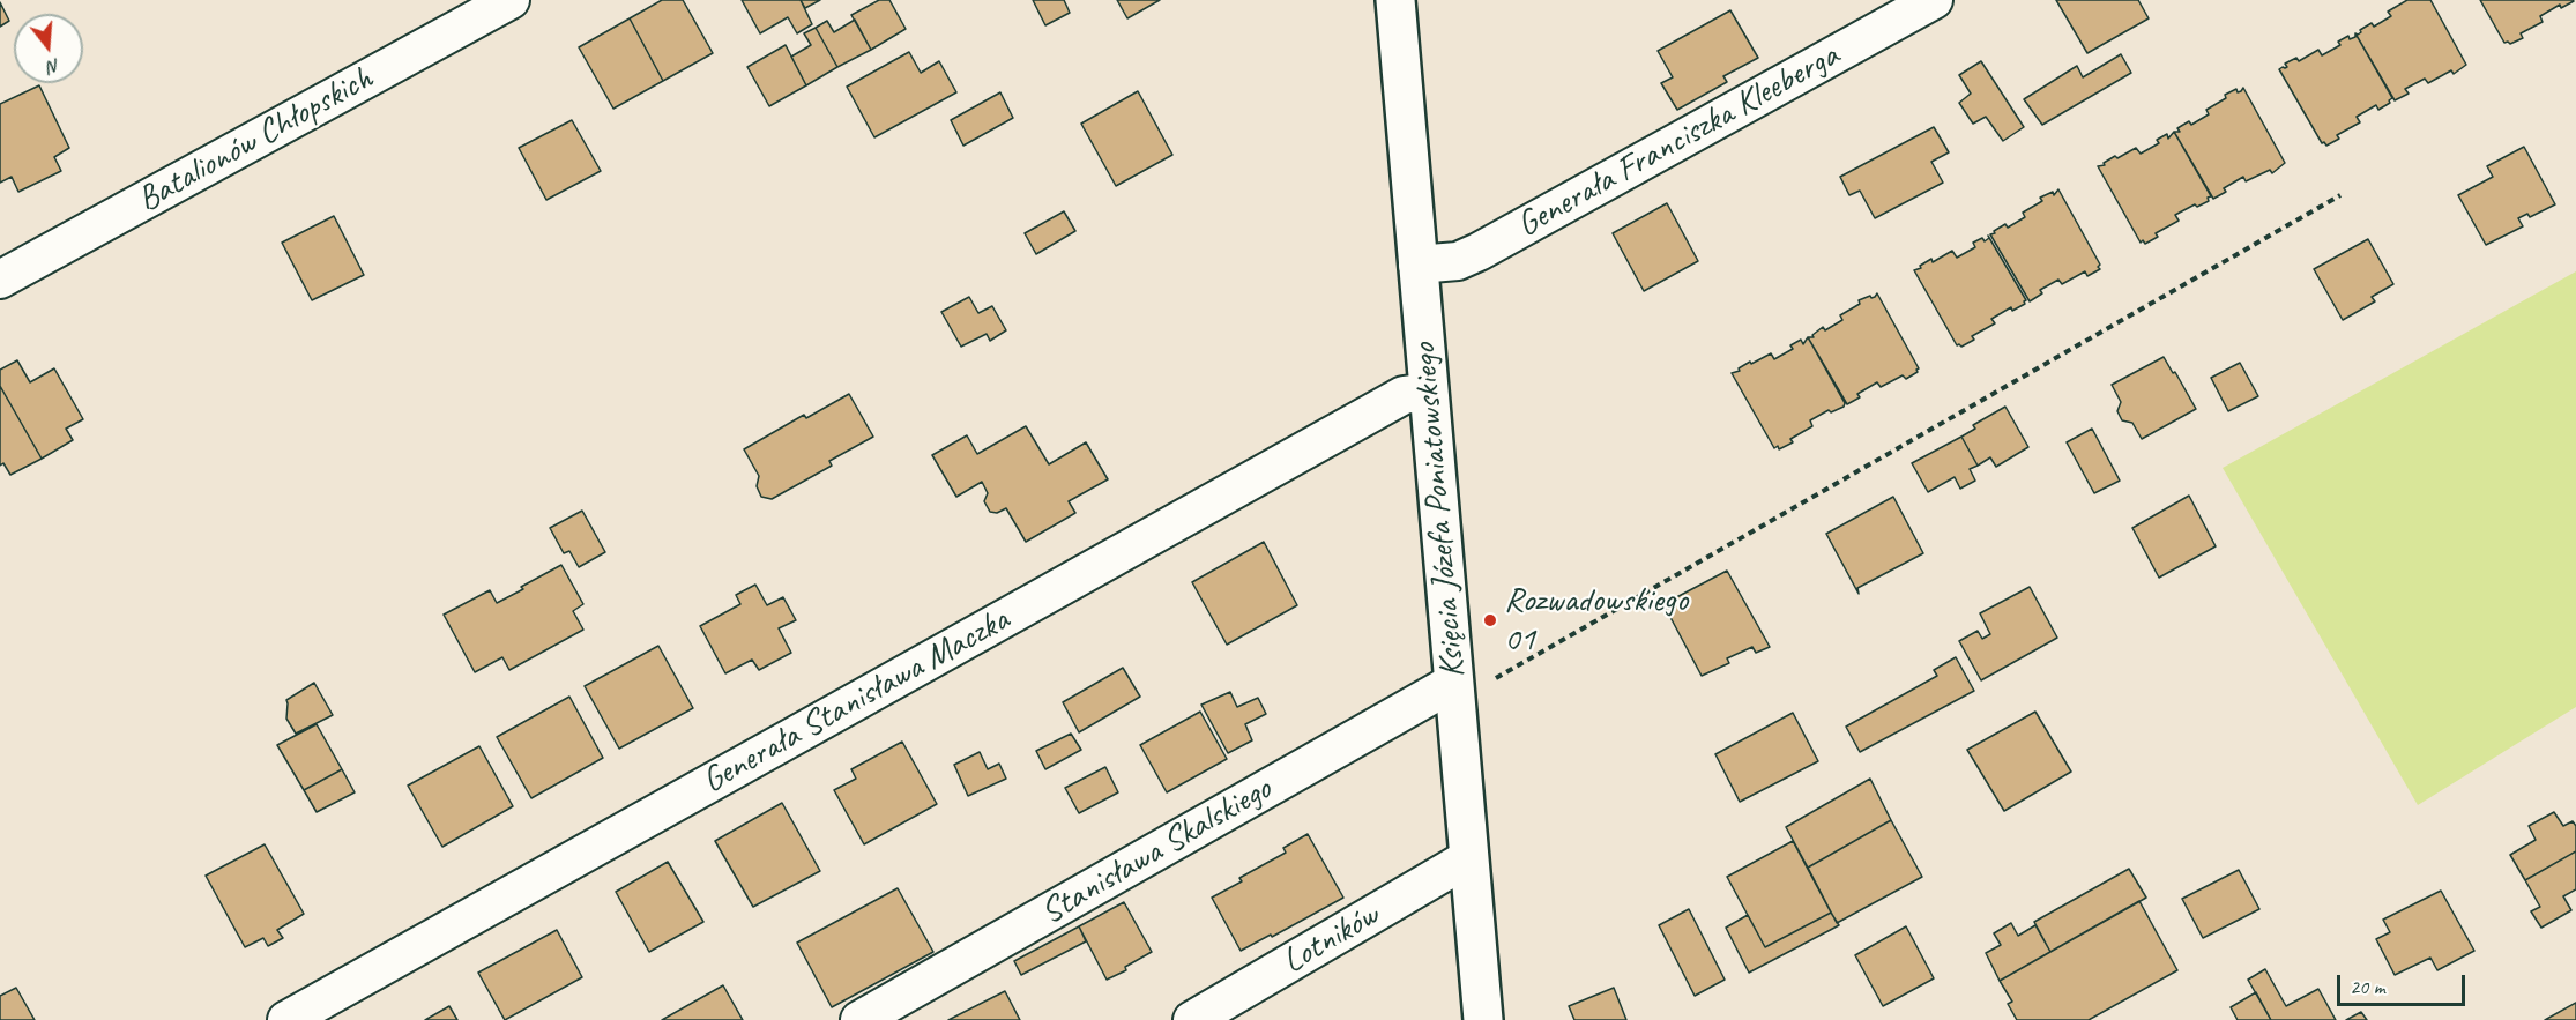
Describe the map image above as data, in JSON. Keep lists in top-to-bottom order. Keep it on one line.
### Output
{"streets":{"street":["Batalionów Chłopskich","Generała Franciszka Kleeberga","Księcia Józefa Poniatowskiego","Generała Stanisława Maczka","Stanisława Skalskiego","Lotników"]},"crossings":[["Generała Franciszka Kleeberga","Księcia Józefa Poniatowskiego"],["Księcia Józefa Poniatowskiego","Generała Stanisława Maczka"],["Księcia Józefa Poniatowskiego","Stanisława Skalskiego"],["Księcia Józefa Poniatowskiego","Lotników"]],"places":["Rozwadowskiego 01"],"scale_bar":"20 m","north":"bottom"}
